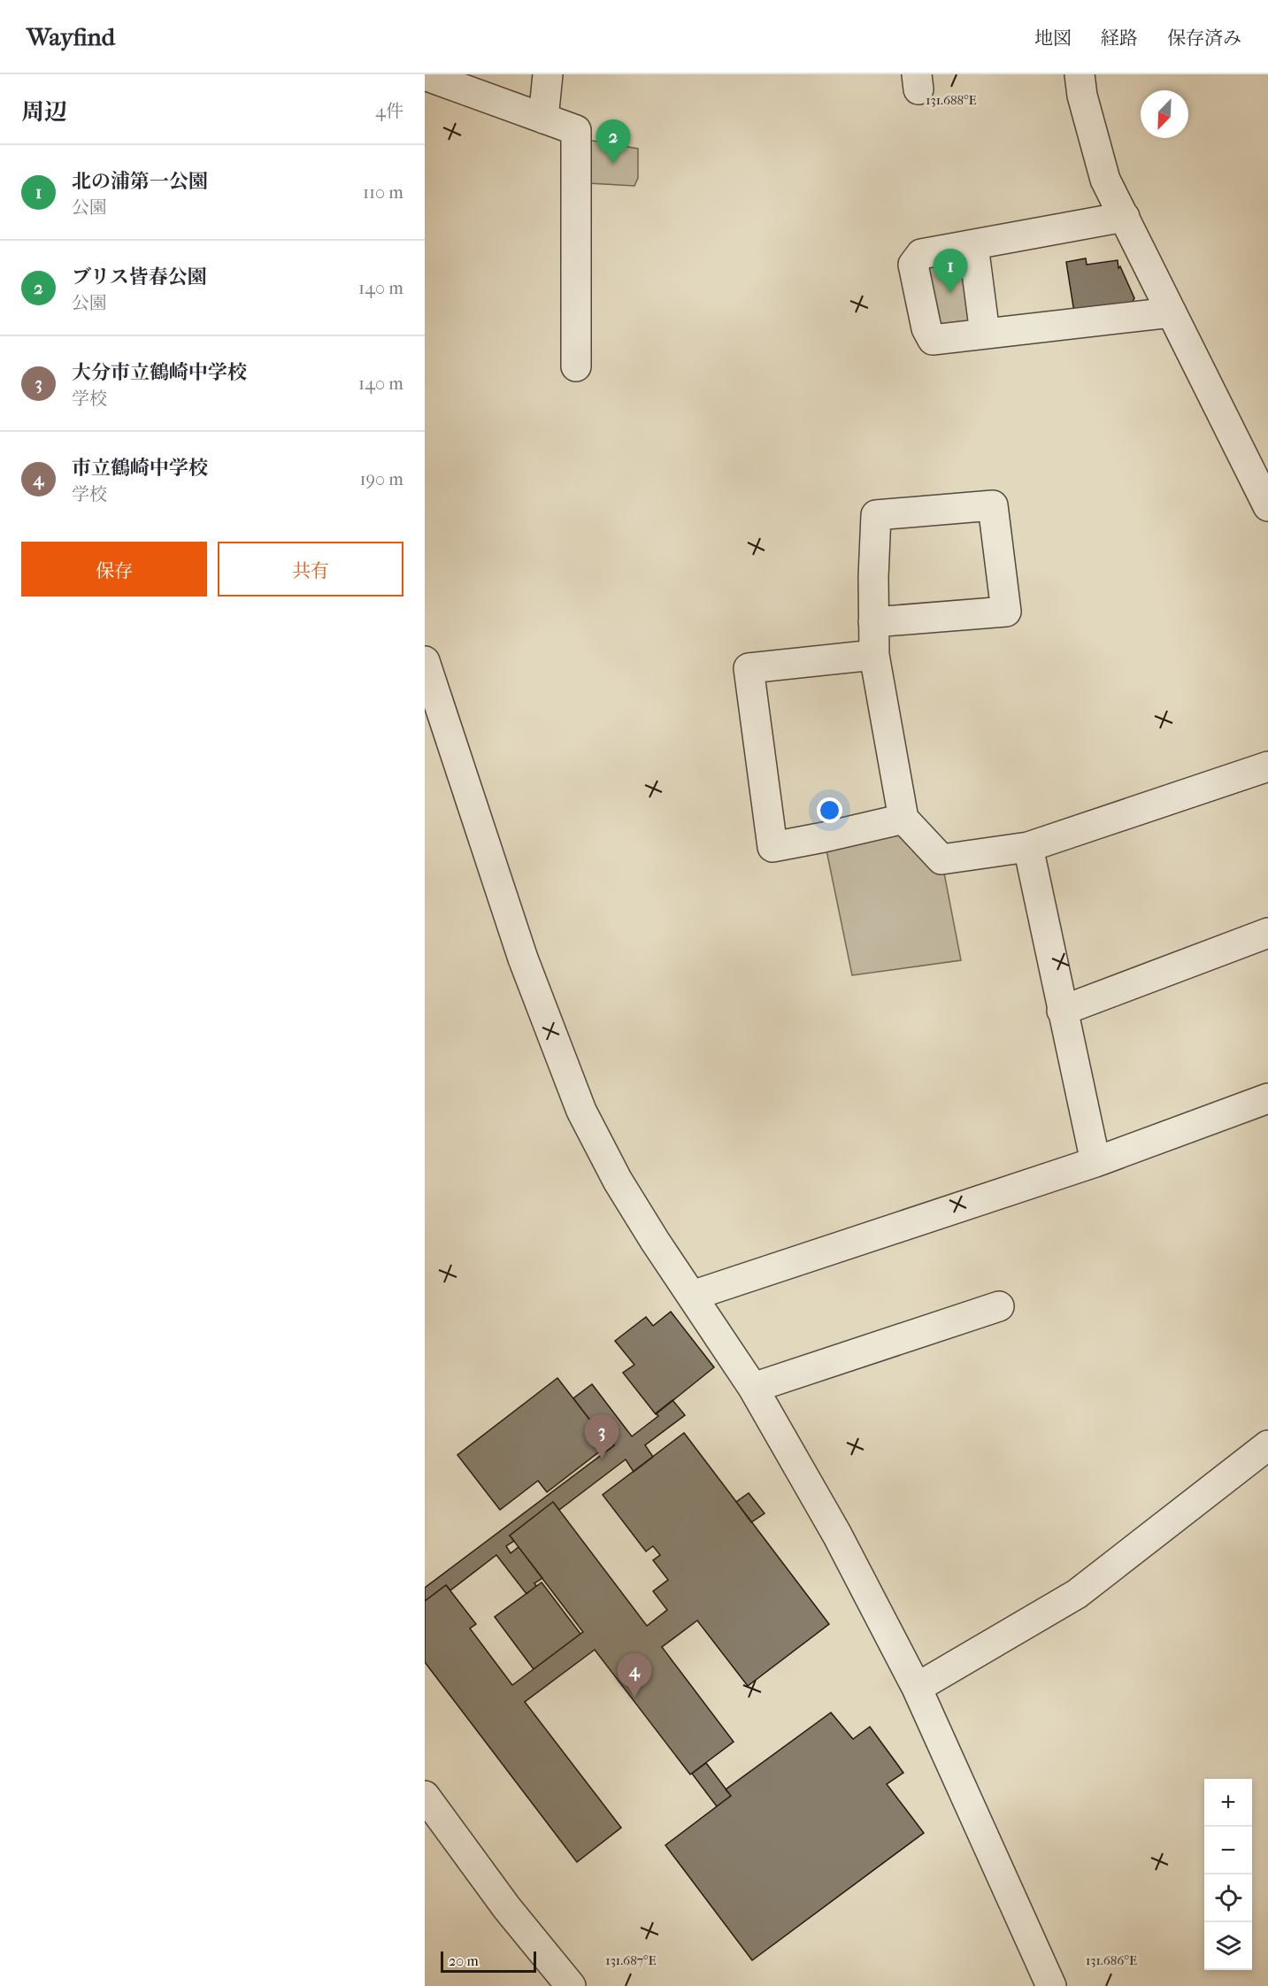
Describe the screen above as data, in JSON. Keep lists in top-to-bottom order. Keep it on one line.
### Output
{"scale_bar":"20 m","north":"bottom left","page":{"header":"Wayfind","nav":["地図","経路","保存済み"],"heading":["周辺","4件"],"pins":["2","1","3","4"],"list":[{"mark":"1","name":"北の浦第一公園","note":"公園","value":"110 m"},{"mark":"2","name":"ブリス皆春公園","note":"公園","value":"140 m"},{"mark":"3","name":"大分市立鶴崎中学校","note":"学校","value":"140 m"},{"mark":"4","name":"市立鶴崎中学校","note":"学校","value":"190 m"}],"buttons":["保存","共有"],"map_buttons":["+","−"],"scale":"20 m"},"coordinates":["131.688°E","131.687°E","131.686°E"]}
